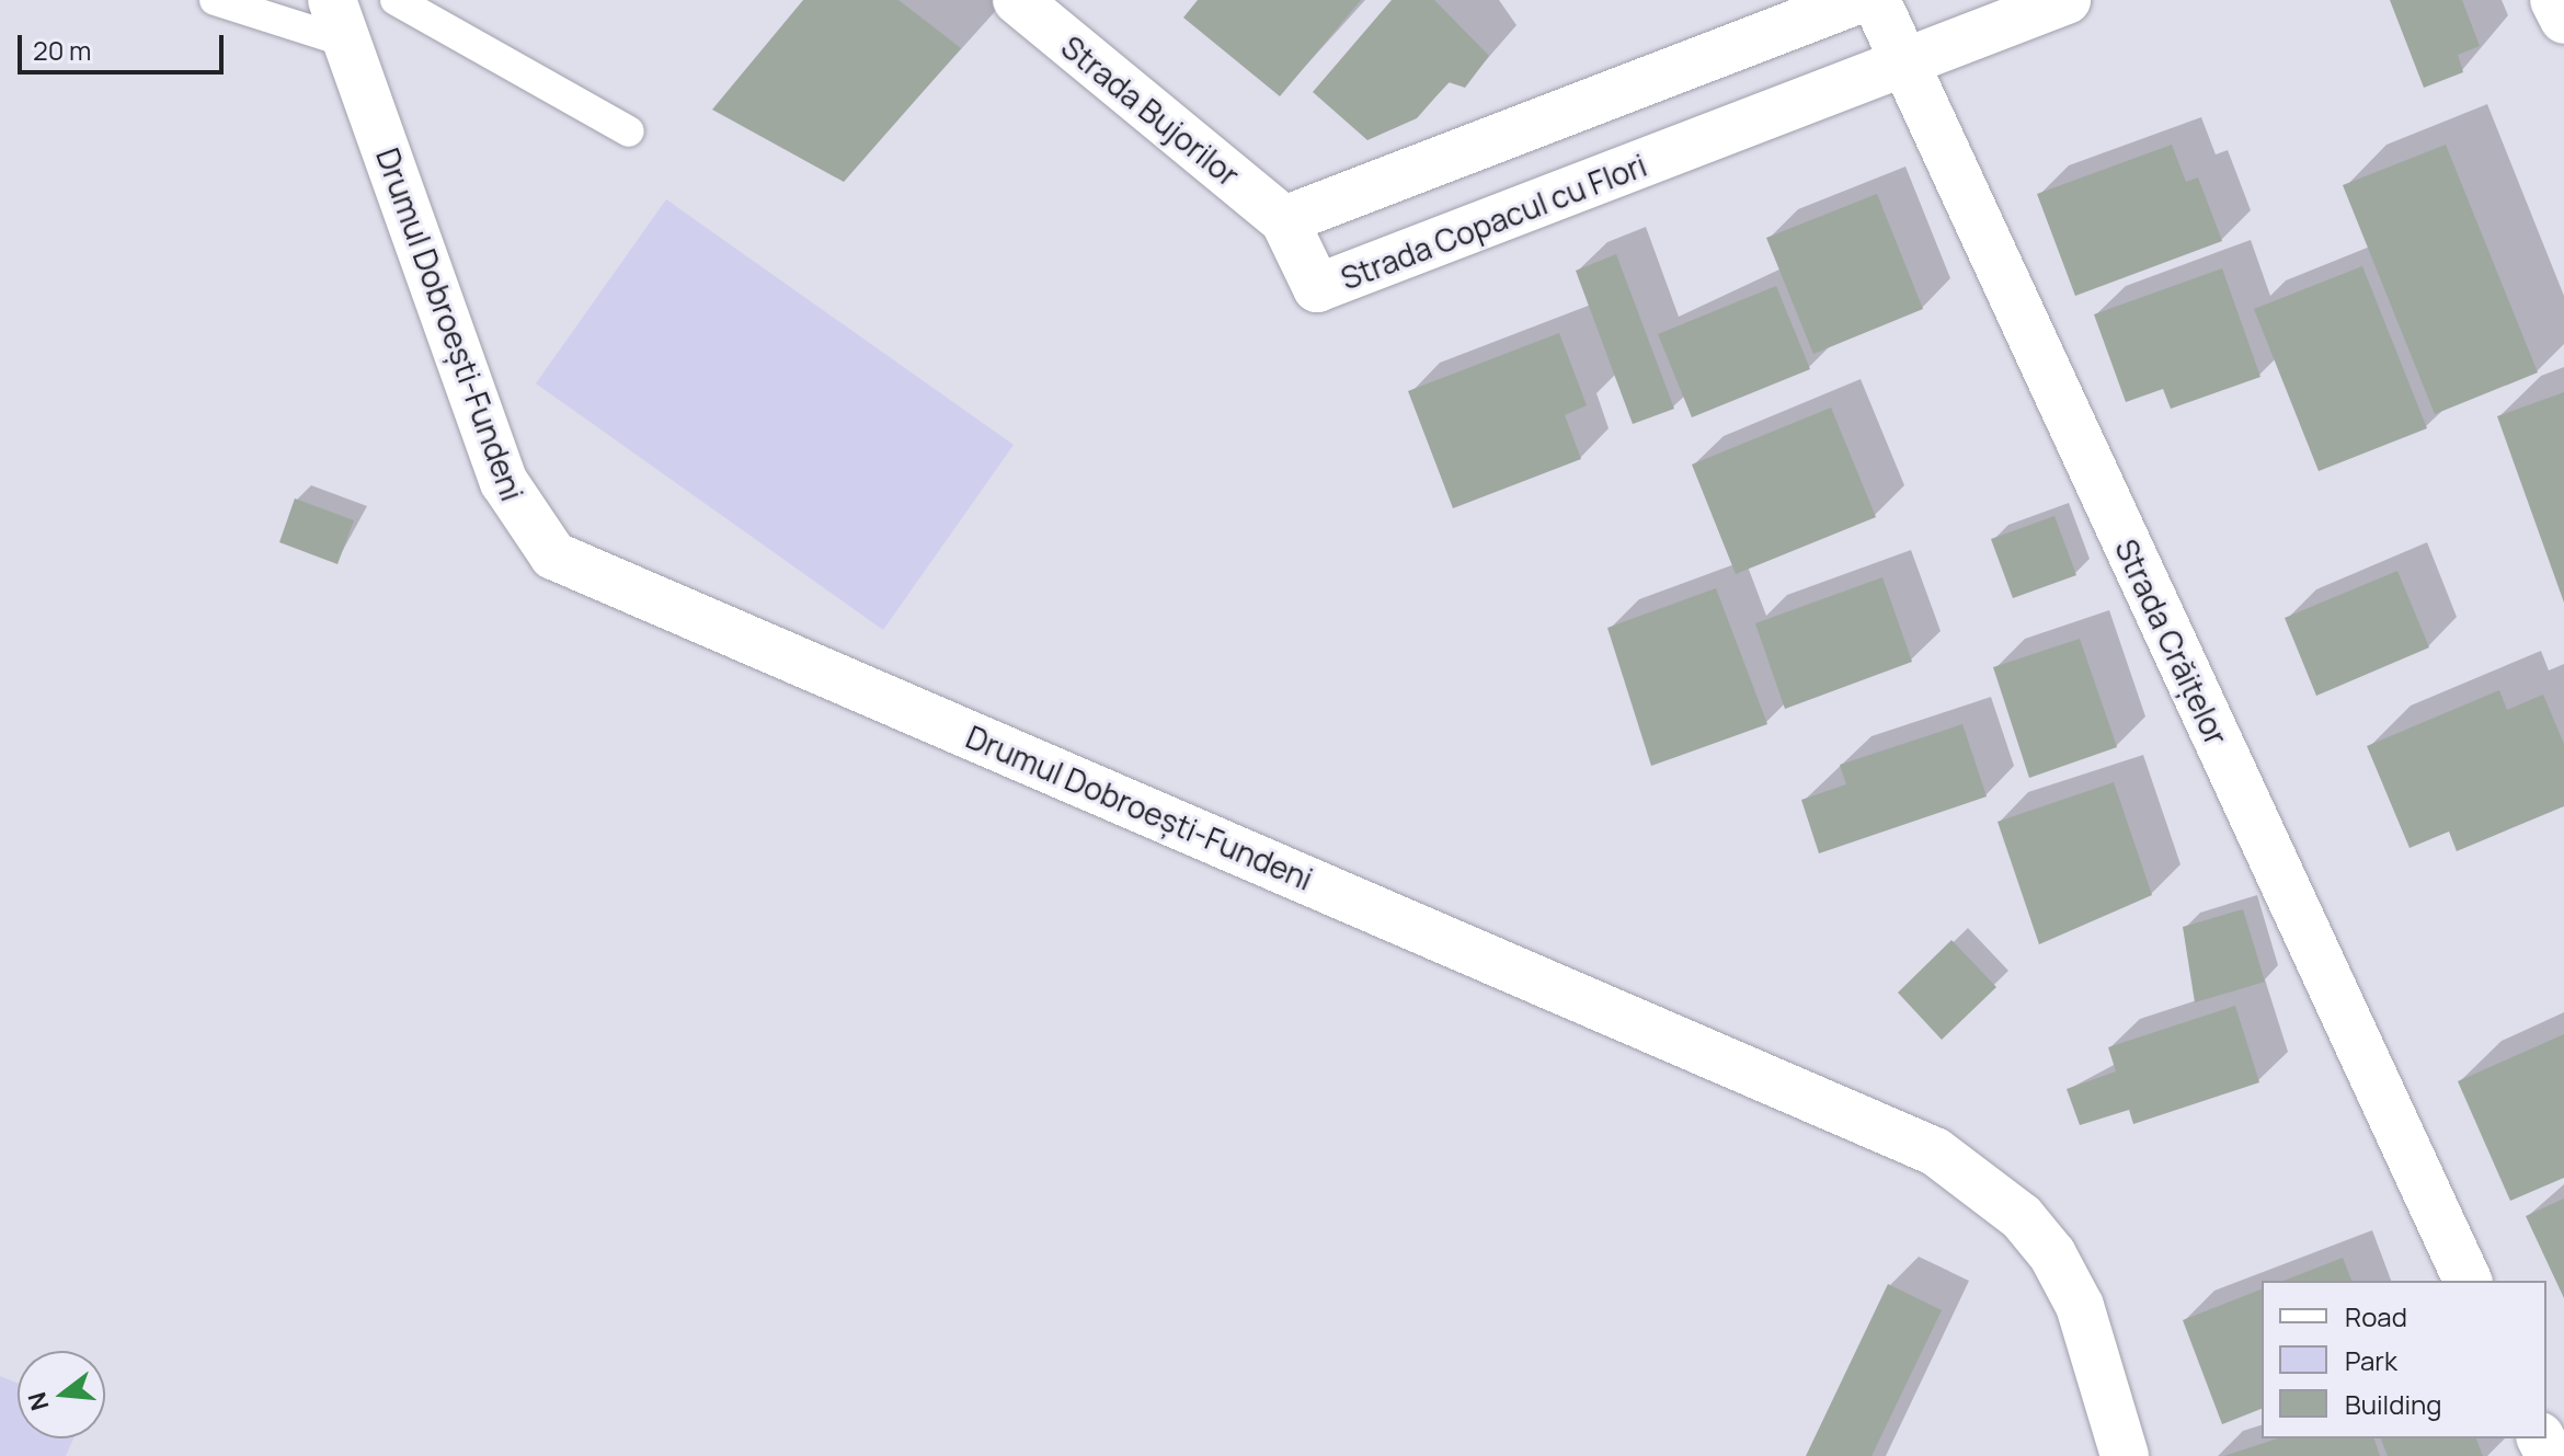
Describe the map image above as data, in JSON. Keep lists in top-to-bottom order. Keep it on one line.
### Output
{"streets":{"street":["Strada Bujorilor","Strada Copacul cu Flori","Drumul Dobroești-Fundeni","Strada Crăițelor"]},"crossings":[["Strada Bujorilor","Strada Copacul cu Flori"],["Strada Copacul cu Flori","Strada Crăițelor"]],"legend":["Road","Park","Building"],"scale_bar":"20 m","north":"left"}
